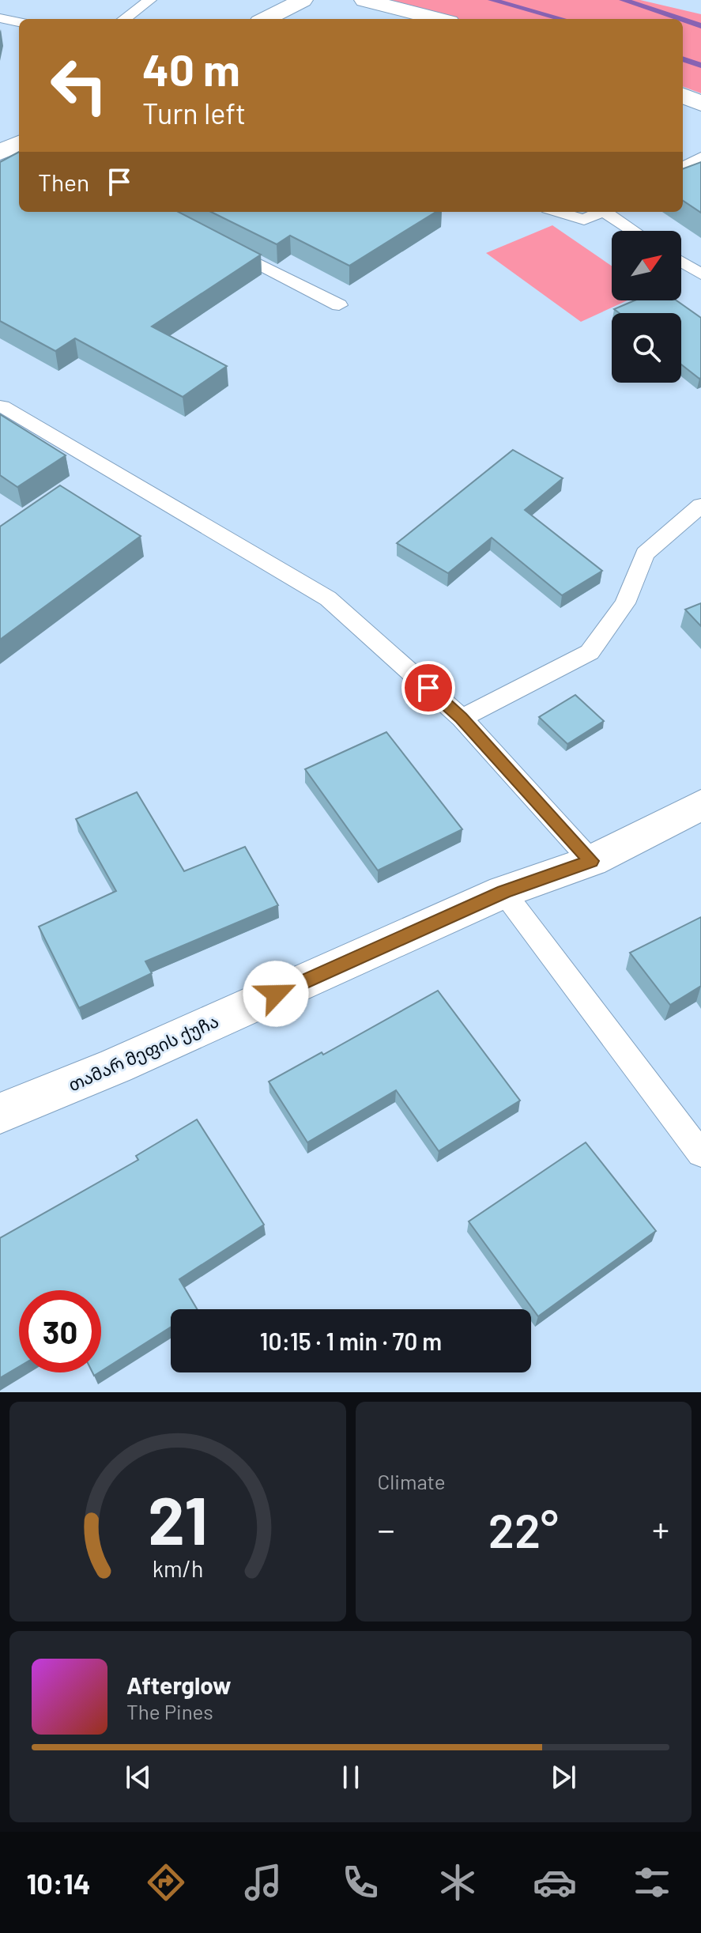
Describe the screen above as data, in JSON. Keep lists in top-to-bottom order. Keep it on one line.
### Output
{"streets":{"street":["თამარ მეფის ქუჩა"]},"north":"top right","page":{"turn":["40 m","Turn left"],"then":"Then","limit":"30","trip":"10:15 · 1 min · 70 m","tile":"Climate","heat":["−","22°","+"],"song":["Afterglow","The Pines"],"tabs":"10:14","gauge":["21","km/h"]}}
